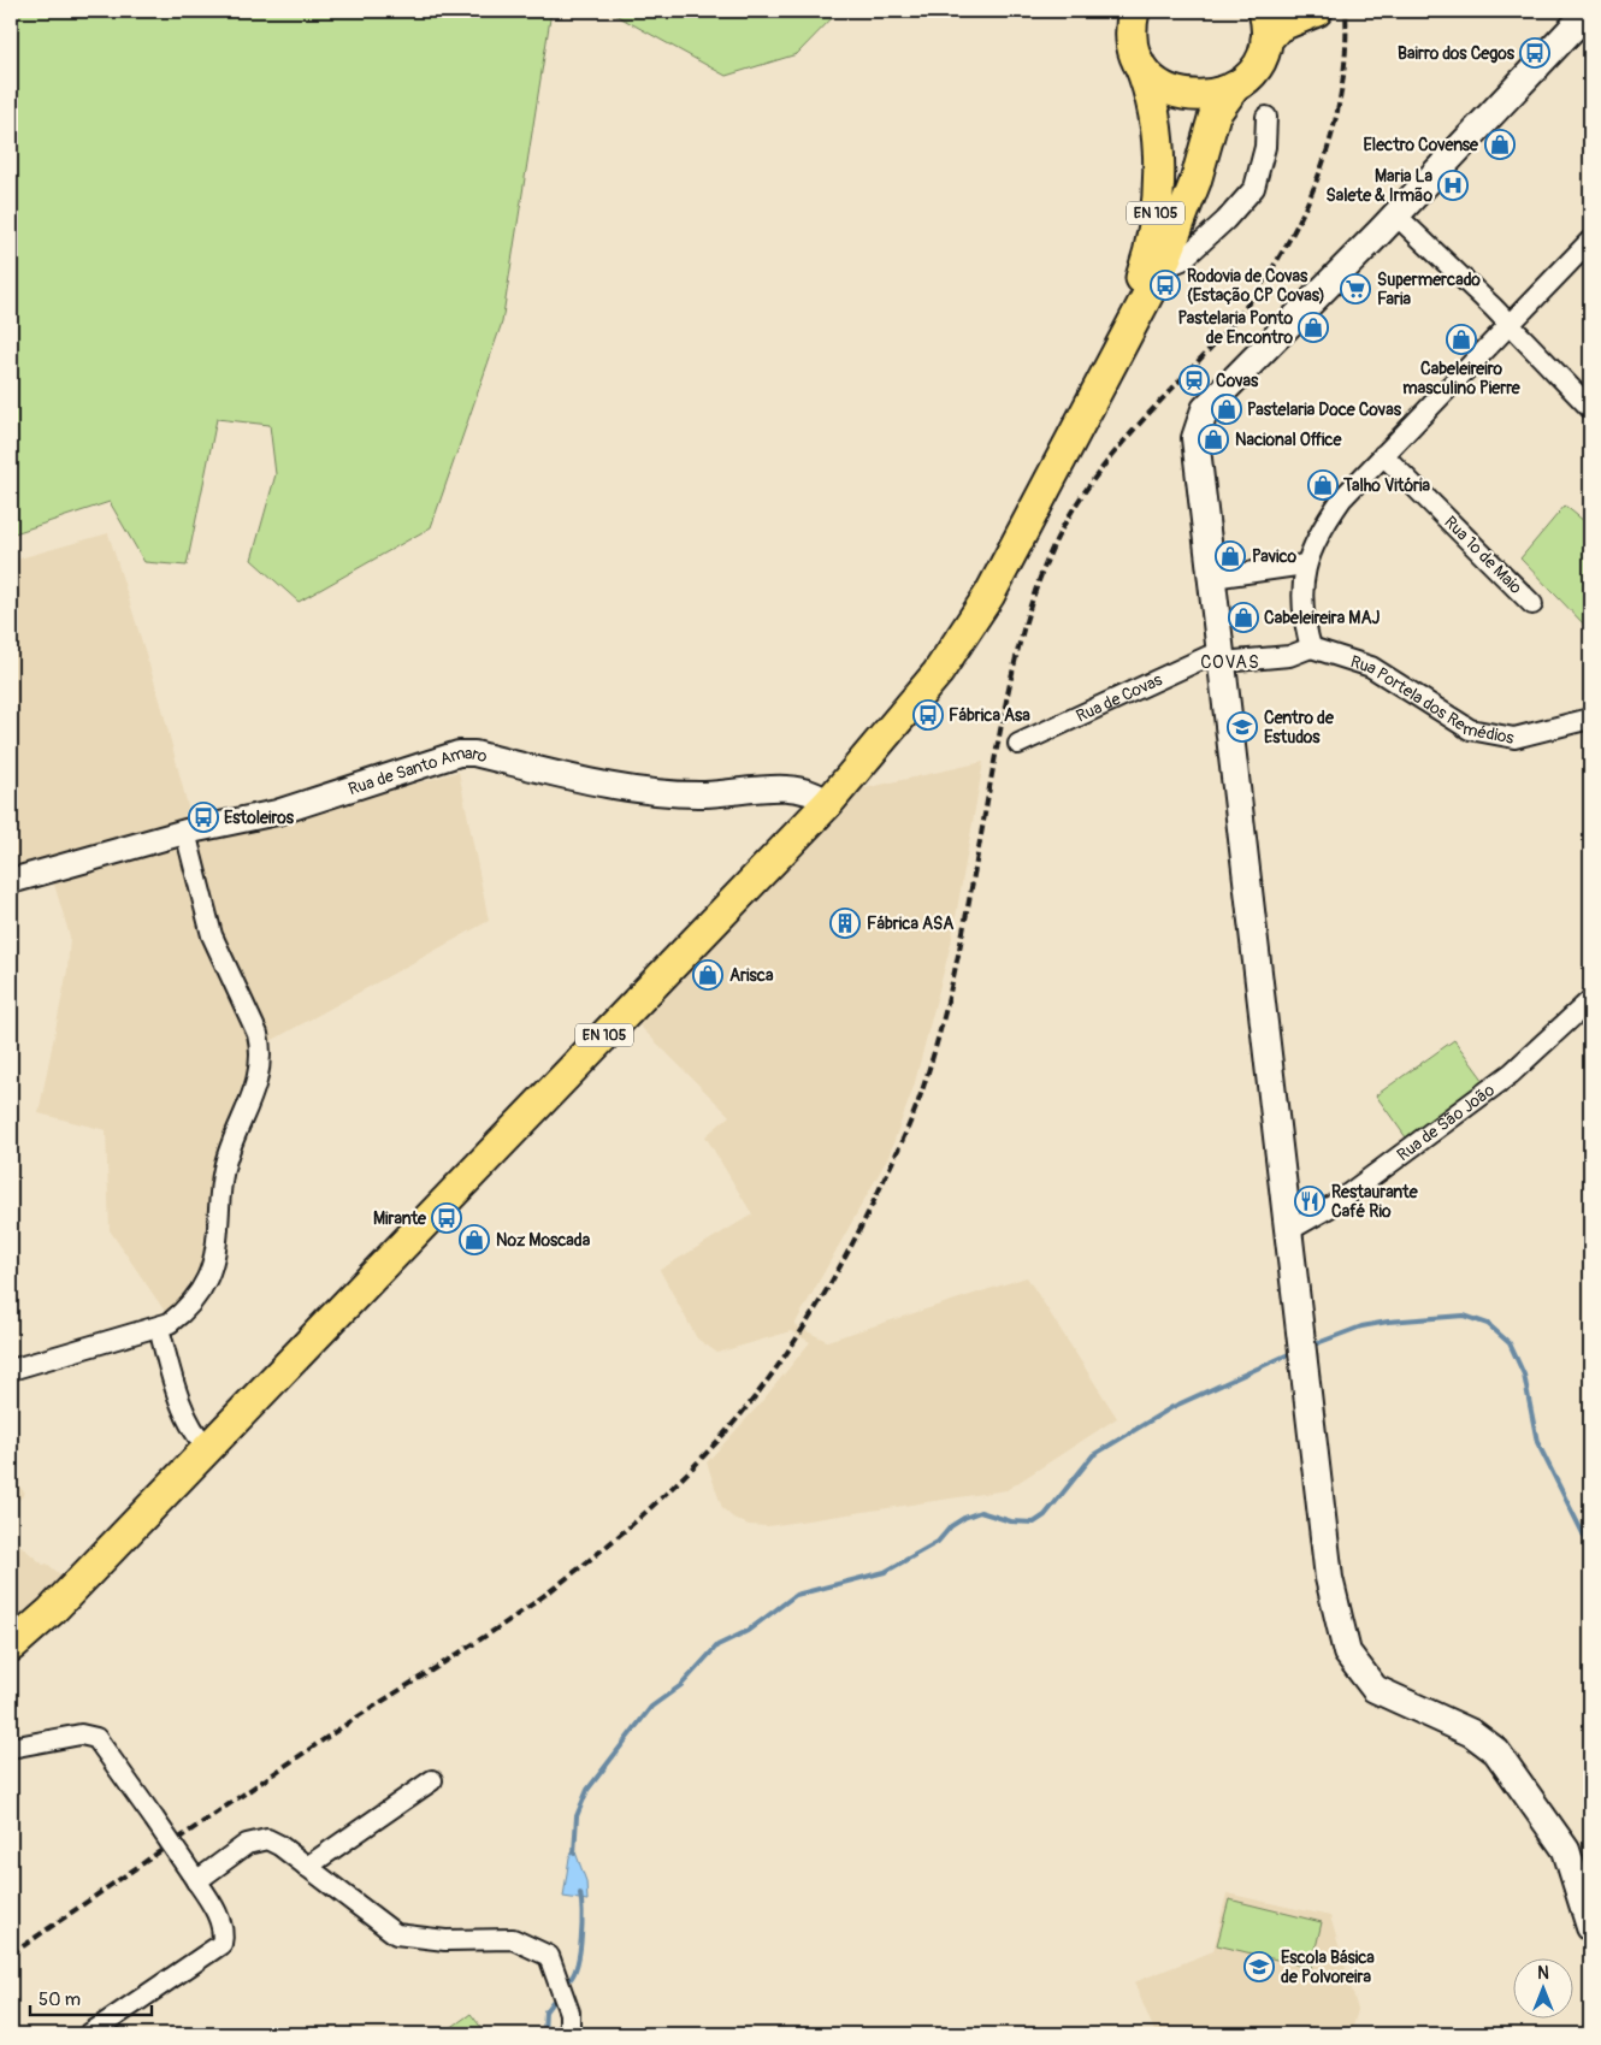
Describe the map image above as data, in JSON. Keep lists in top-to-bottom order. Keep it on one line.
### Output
{"streets":{"main road":["EN 105"],"street":["Rua 1º de Maio","Rua Portela dos Remédios","Rua de Covas","Rua de Santo Amaro","Rua de São João"]},"crossings":[["EN 105","Rua de Santo Amaro"],["Rua Portela dos Remédios","Rua de Covas"]],"districts":["COVAS"],"places":{"bus stop":["Bairro dos Cegos","Rodovia de Covas (Estação CP Covas)","Fábrica Asa","Estoleiros","Mirante"],"shop":["Electro Covense","Pastelaria Ponto de Encontro","Cabeleireiro masculino Pierre","Pastelaria Doce Covas","Nacional Office","Talho Vitória","Pavico","Cabeleireira MAJ","Arisca","Noz Moscada"],"hospital":["Maria La Salete & Irmão"],"supermarket":["Supermercado Faria"],"station":["Covas"],"school or university":["Centro de Estudos","Escola Básica de Polvoreira"],"building":["Fábrica ASA"],"restaurant":["Restaurante Café Rio"]},"scale_bar":"50 m","north":"top"}
